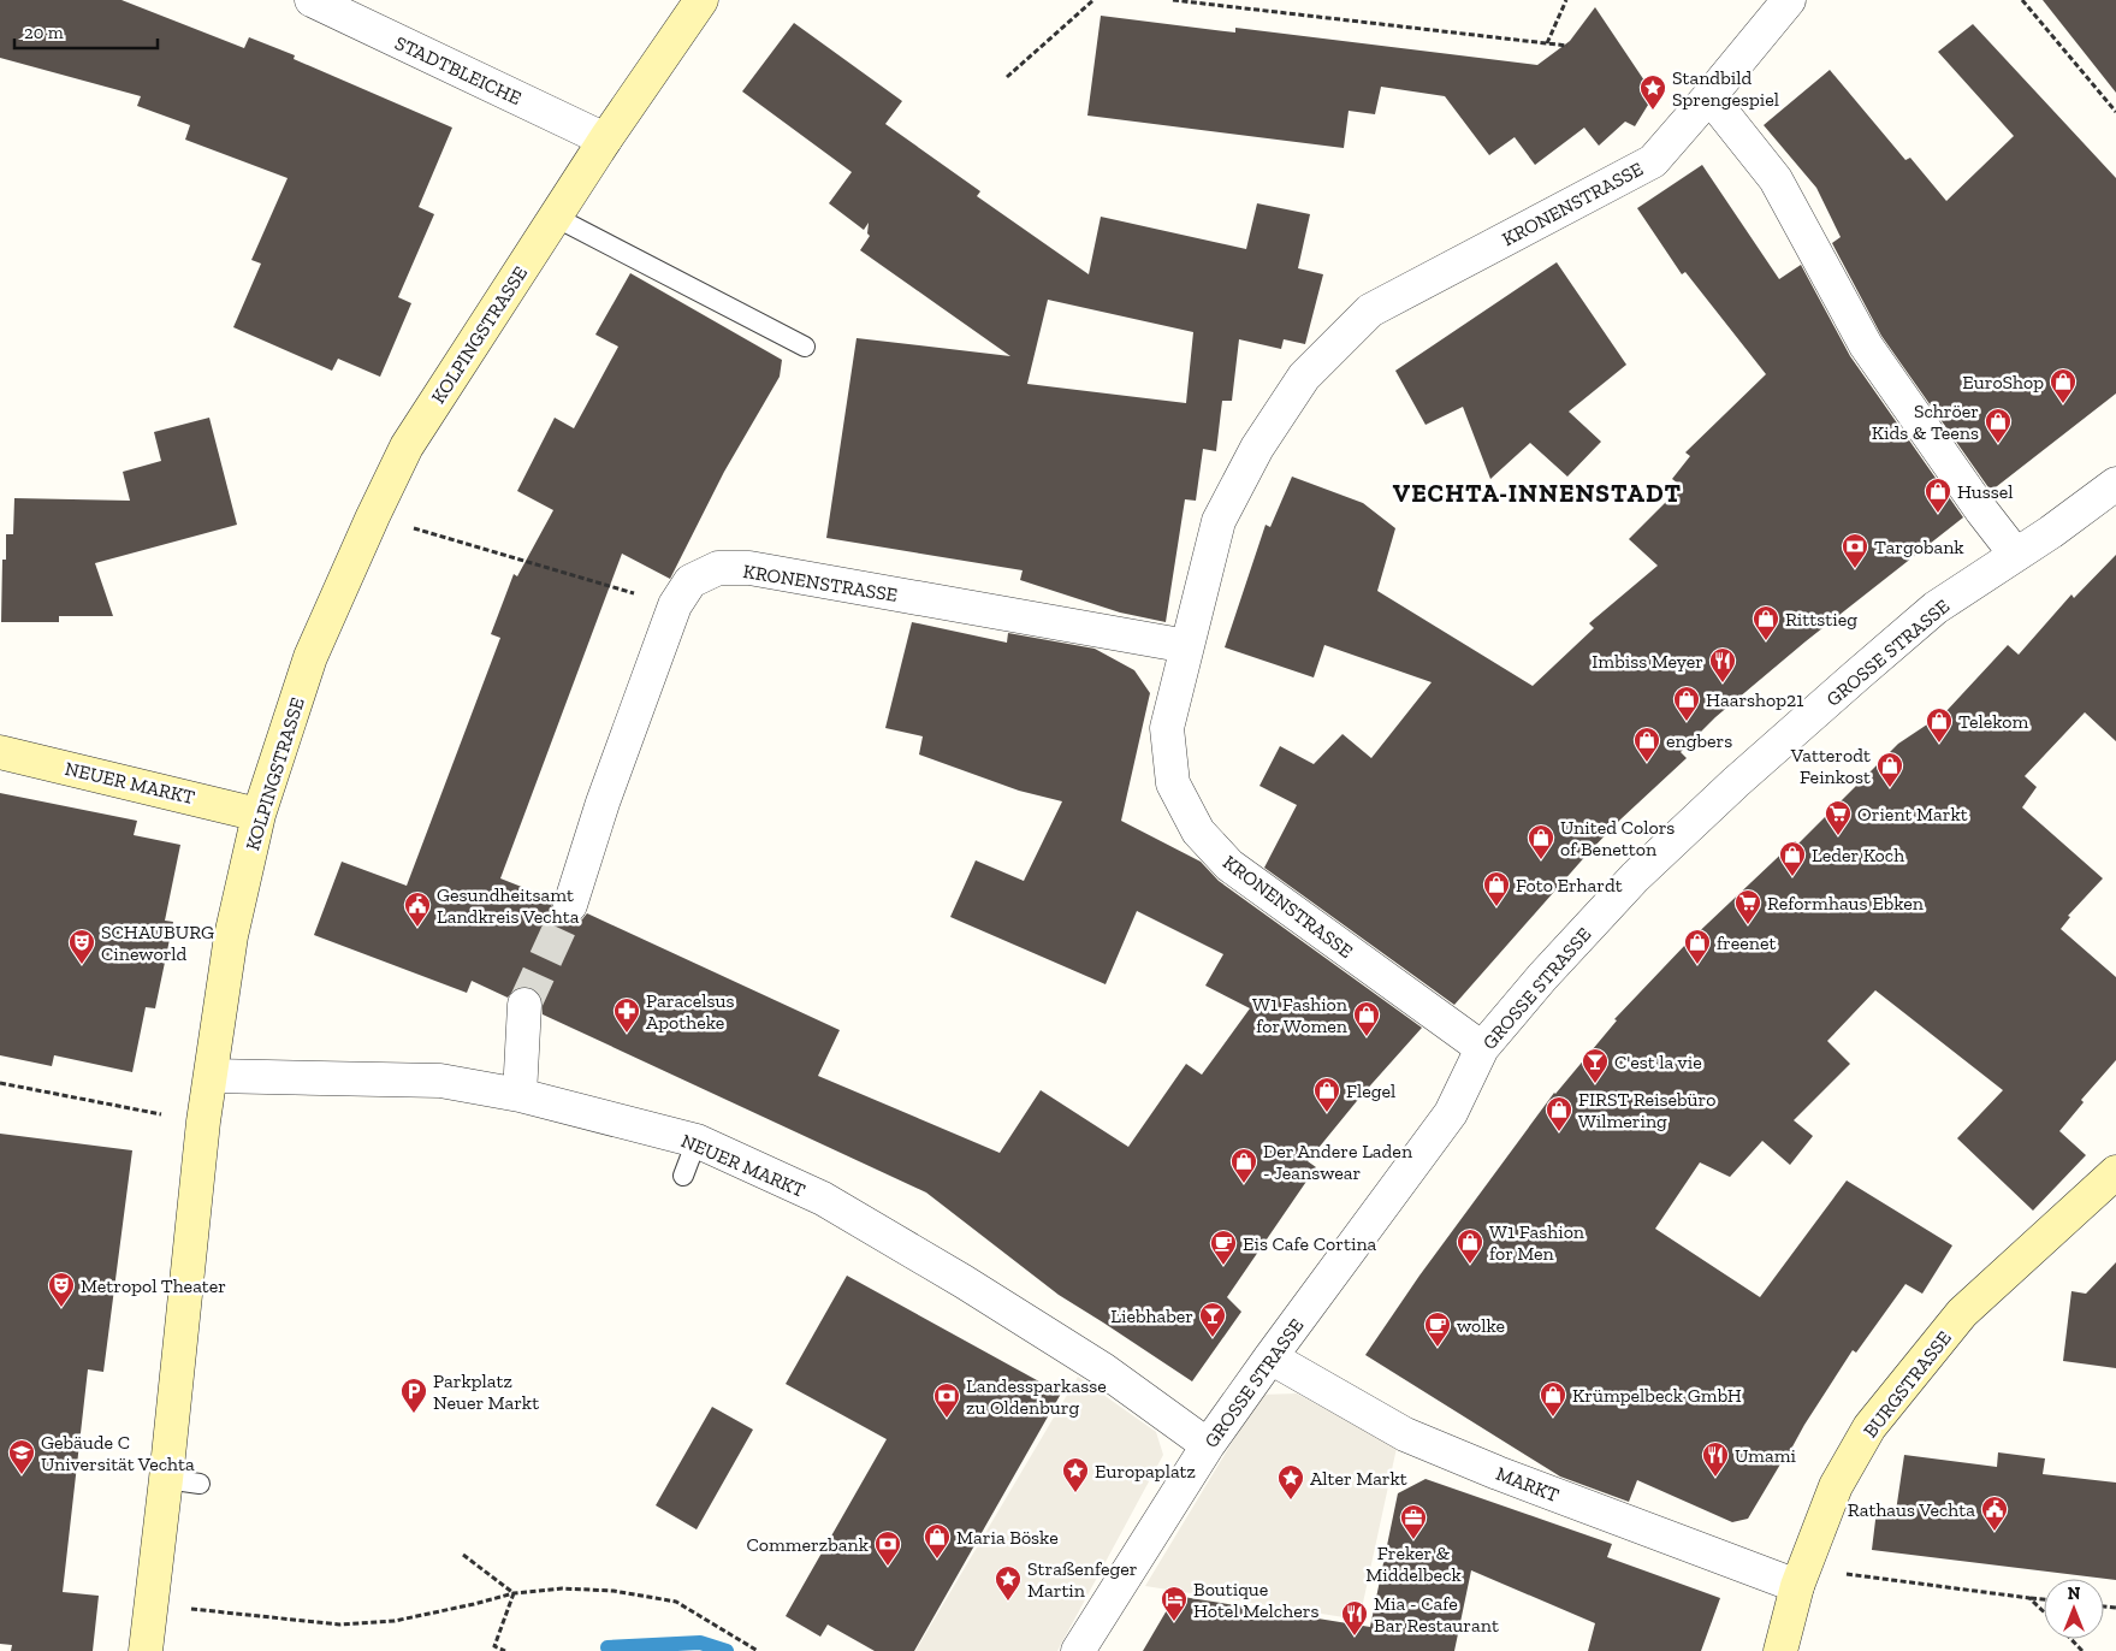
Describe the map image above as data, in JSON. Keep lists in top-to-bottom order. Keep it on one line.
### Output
{"streets":{"street":["STADTBLEICHE","KRONENSTRASSE","KOLPINGSTRASSE","GROSSE STRASSE","NEUER MARKT","BURGSTRASSE","MARKT"]},"crossings":[["STADTBLEICHE","KOLPINGSTRASSE"],["KRONENSTRASSE","GROSSE STRASSE"],["KOLPINGSTRASSE","NEUER MARKT"],["GROSSE STRASSE","NEUER MARKT"],["GROSSE STRASSE","MARKT"],["BURGSTRASSE","MARKT"]],"districts":["VECHTA-INNENSTADT"],"places":{"place":["Standbild Sprengespiel","Europaplatz","Alter Markt","Straßenfeger Martin"],"shop":["EuroShop","Schröer Kids & Teens","Hussel","Rittstieg","Haarshop21","Telekom","engbers","Vatterodt Feinkost","United Colors of Benetton","Leder Koch","Foto Erhardt","freenet","W1 Fashion for Women","Flegel","FIRST Reisebüro Wilmering","Der Andere Laden - Jeanswear","W1 Fashion for Men","Krümpelbeck GmbH","Maria Böske"],"bank":["Targobank","Landessparkasse zu Oldenburg","Commerzbank"],"restaurant":["Imbiss Meyer","Umami","Mia - Cafe Bar Restaurant"],"supermarket":["Orient Markt","Reformhaus Ebken"],"public building":["Gesundheitsamt Landkreis Vechta","Rathaus Vechta"],"theatre":["SCHAUBURG Cineworld","Metropol Theater"],"pharmacy":["Paracelsus Apotheke"],"bar":["C'est la vie","Liebhaber"],"cafe":["Eis Cafe Cortina","wolke"],"parking":["Parkplatz Neuer Markt"],"school or university":["Gebäude C Universität Vechta"],"office":["Freker & Middelbeck"],"hotel":["Boutique Hotel Melchers"]},"scale_bar":"20 m","north":"top"}
